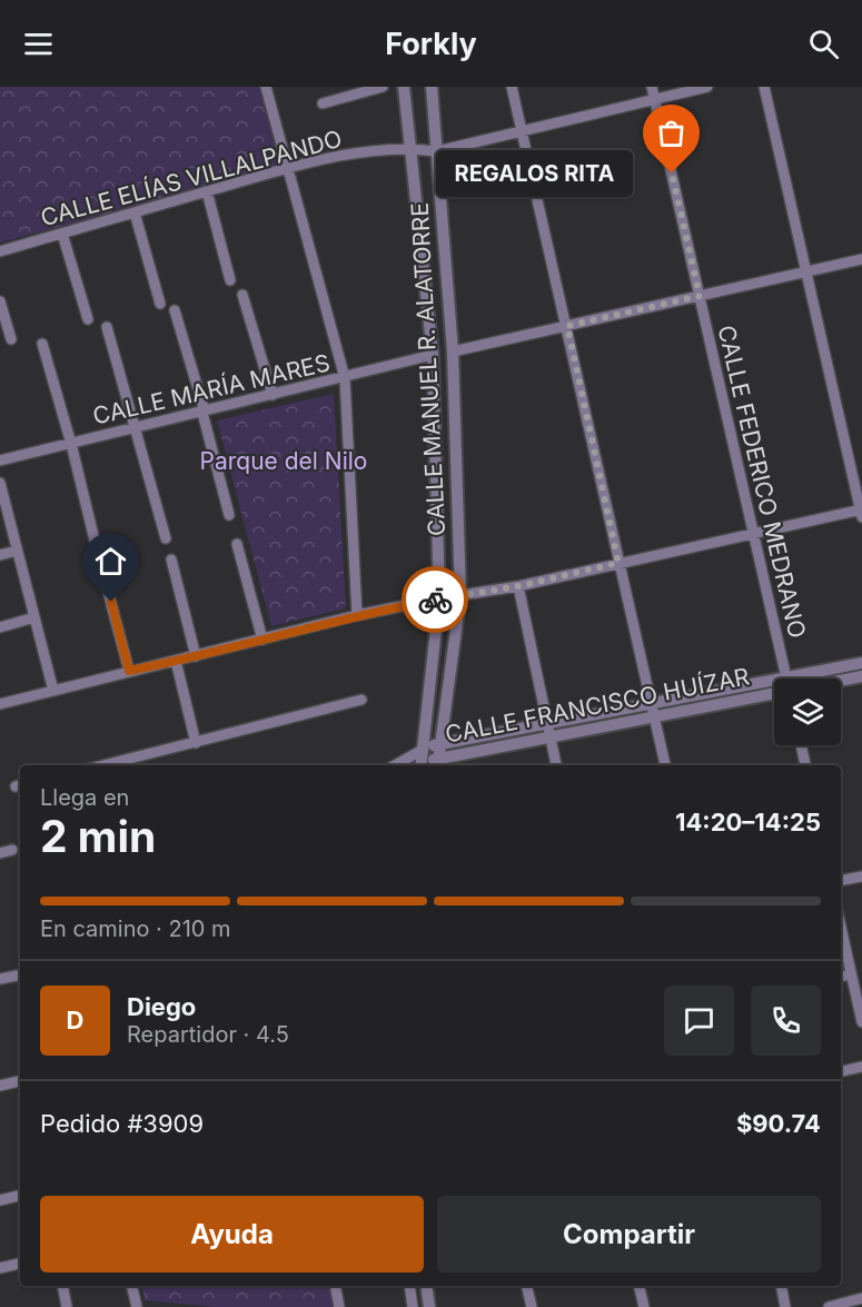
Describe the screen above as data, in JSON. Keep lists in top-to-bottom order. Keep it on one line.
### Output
{"streets":{"street":["CALLE ELÍAS VILLALPANDO","CALLE MANUEL R. ALATORRE","CALLE MARÍA MARES","CALLE FEDERICO MEDRANO","CALLE FRANCISCO HUÍZAR"]},"crossings":[["CALLE ELÍAS VILLALPANDO","CALLE MANUEL R. ALATORRE"],["CALLE ELÍAS VILLALPANDO","CALLE FEDERICO MEDRANO"],["CALLE MANUEL R. ALATORRE","CALLE MARÍA MARES"],["CALLE MANUEL R. ALATORRE","CALLE FRANCISCO HUÍZAR"]],"parks":["Parque del Nilo"],"places":["REGALOS RITA"],"page":{"header":"Forkly","bubble":"REGALOS RITA","heading":["2 min","Llega en","14:20–14:25"],"panel":["Diego","Repartidor · 4.5","Pedido #3909","$90.74"],"bar":"En camino · 210 m","round":"D","buttons":["Ayuda","Compartir"]}}
